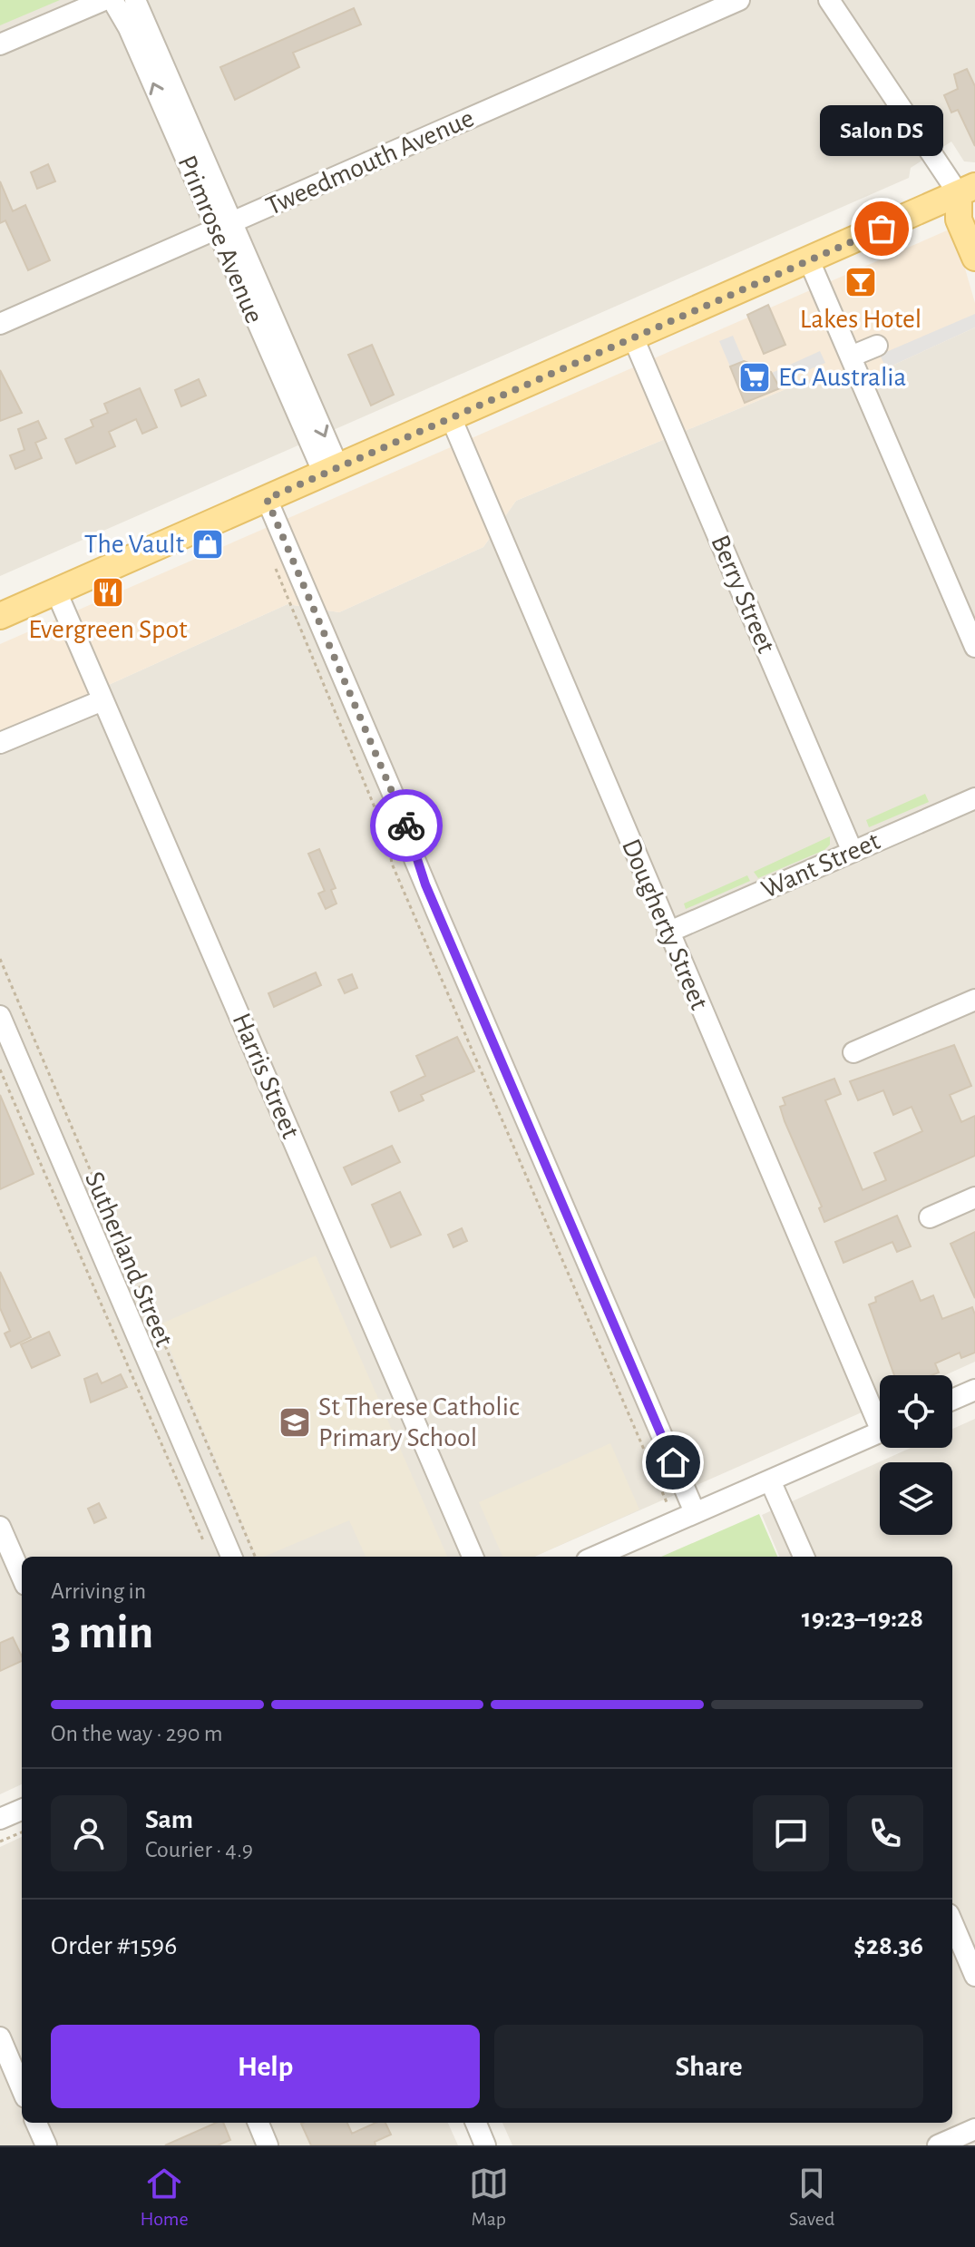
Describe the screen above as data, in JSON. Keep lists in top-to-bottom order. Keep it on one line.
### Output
{"streets":{"street":["Tweedmouth Avenue","Primrose Avenue","Berry Street","Want Street","Dougherty Street","Harris Street","Sutherland Street"]},"crossings":[["Tweedmouth Avenue","Primrose Avenue"],["Berry Street","Want Street"],["Want Street","Dougherty Street"]],"places":{"other":["Salon DS"],"bar":["Lakes Hotel"],"supermarket":["EG Australia"],"shop":["The Vault"],"restaurant":["Evergreen Spot"],"school or university":["St Therese Catholic Primary School"]},"page":{"bubble":"Salon DS","heading":["3 min","Arriving in","19:23–19:28"],"panel":["Sam","Courier · 4.9","Order #1596","$28.36"],"bar":"On the way · 290 m","buttons":["Help","Share"],"tabs":["Home","Map","Saved"]}}
